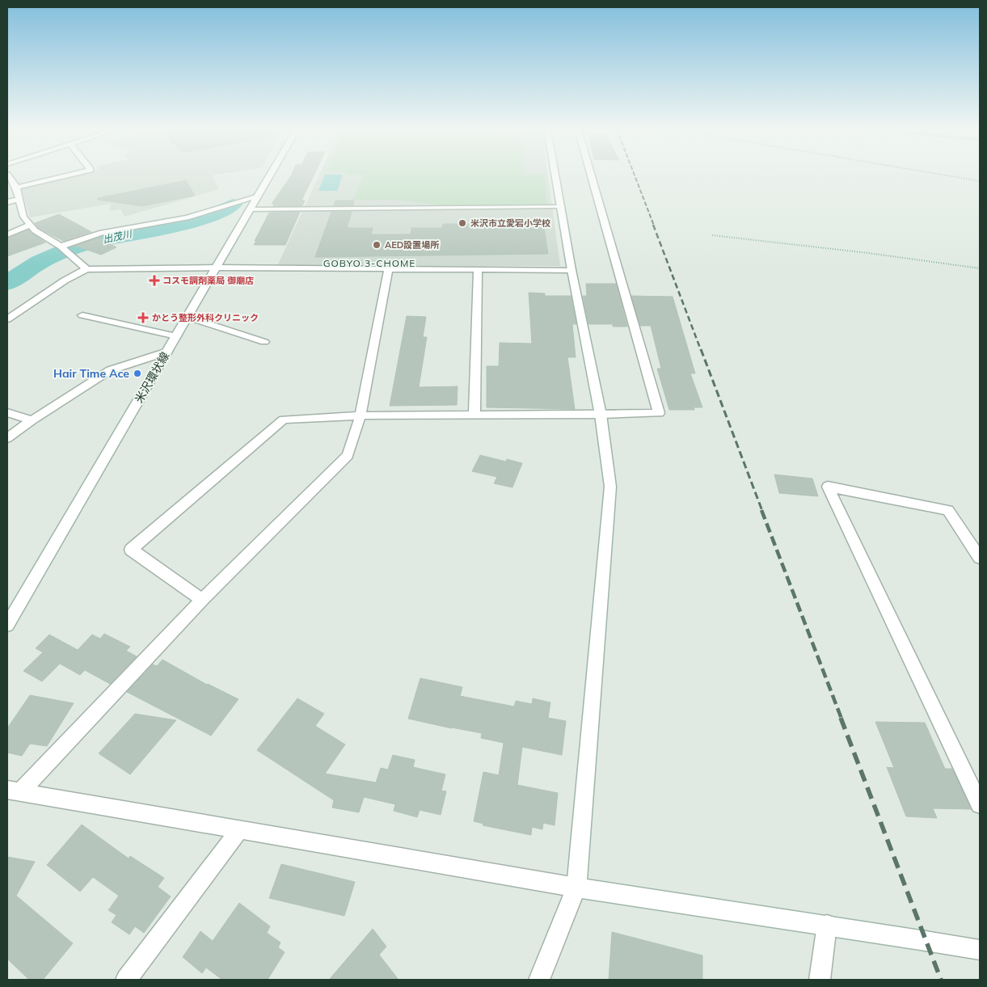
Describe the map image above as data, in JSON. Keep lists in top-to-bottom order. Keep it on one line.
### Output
{"streets":{"street":["米沢環状線"]},"districts":["GOBYO 3-CHOME"],"water":["出茂川"],"places":{"other":["米沢市立愛宕小学校","AED設置場所","Hair Time Ace"],"health":["コスモ調剤薬局 御廟店","かとう整形外科クリニック"]}}
